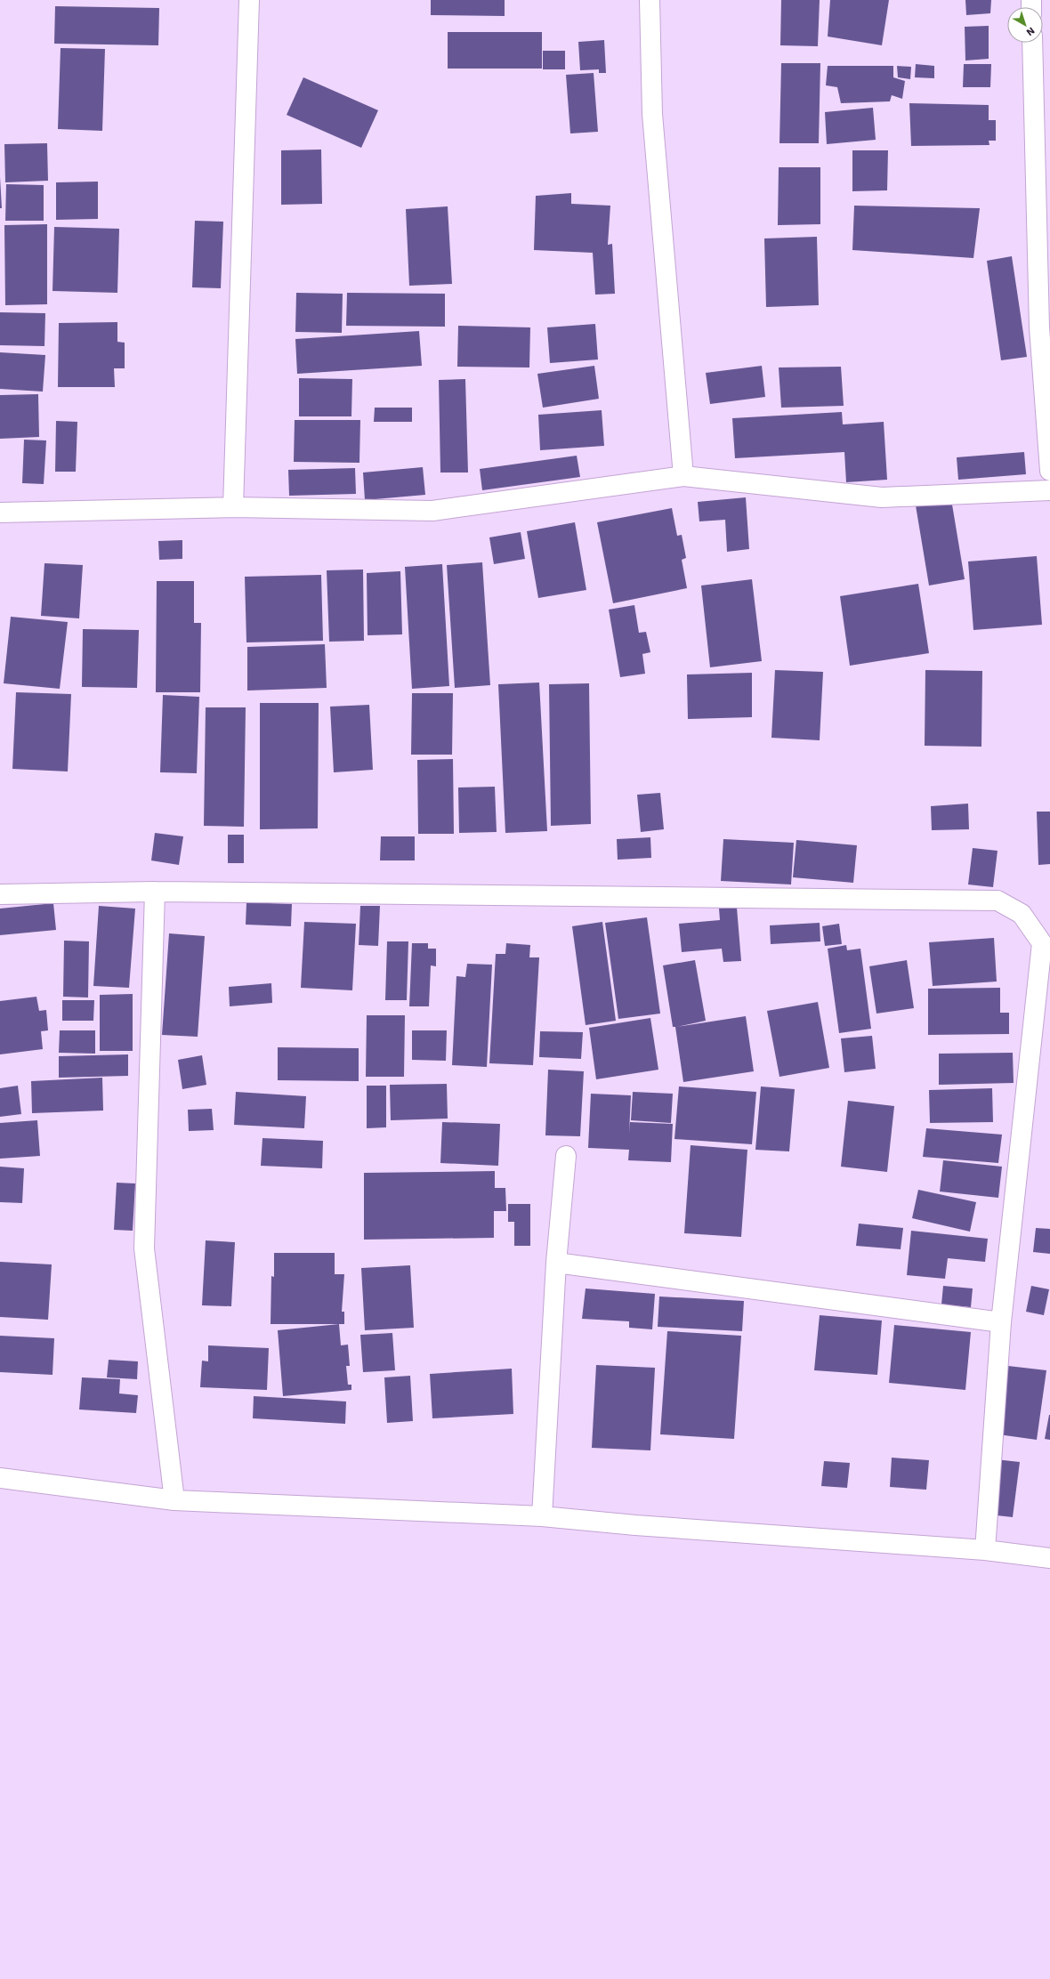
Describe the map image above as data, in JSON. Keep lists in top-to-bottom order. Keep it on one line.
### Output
{"north":"bottom right"}
